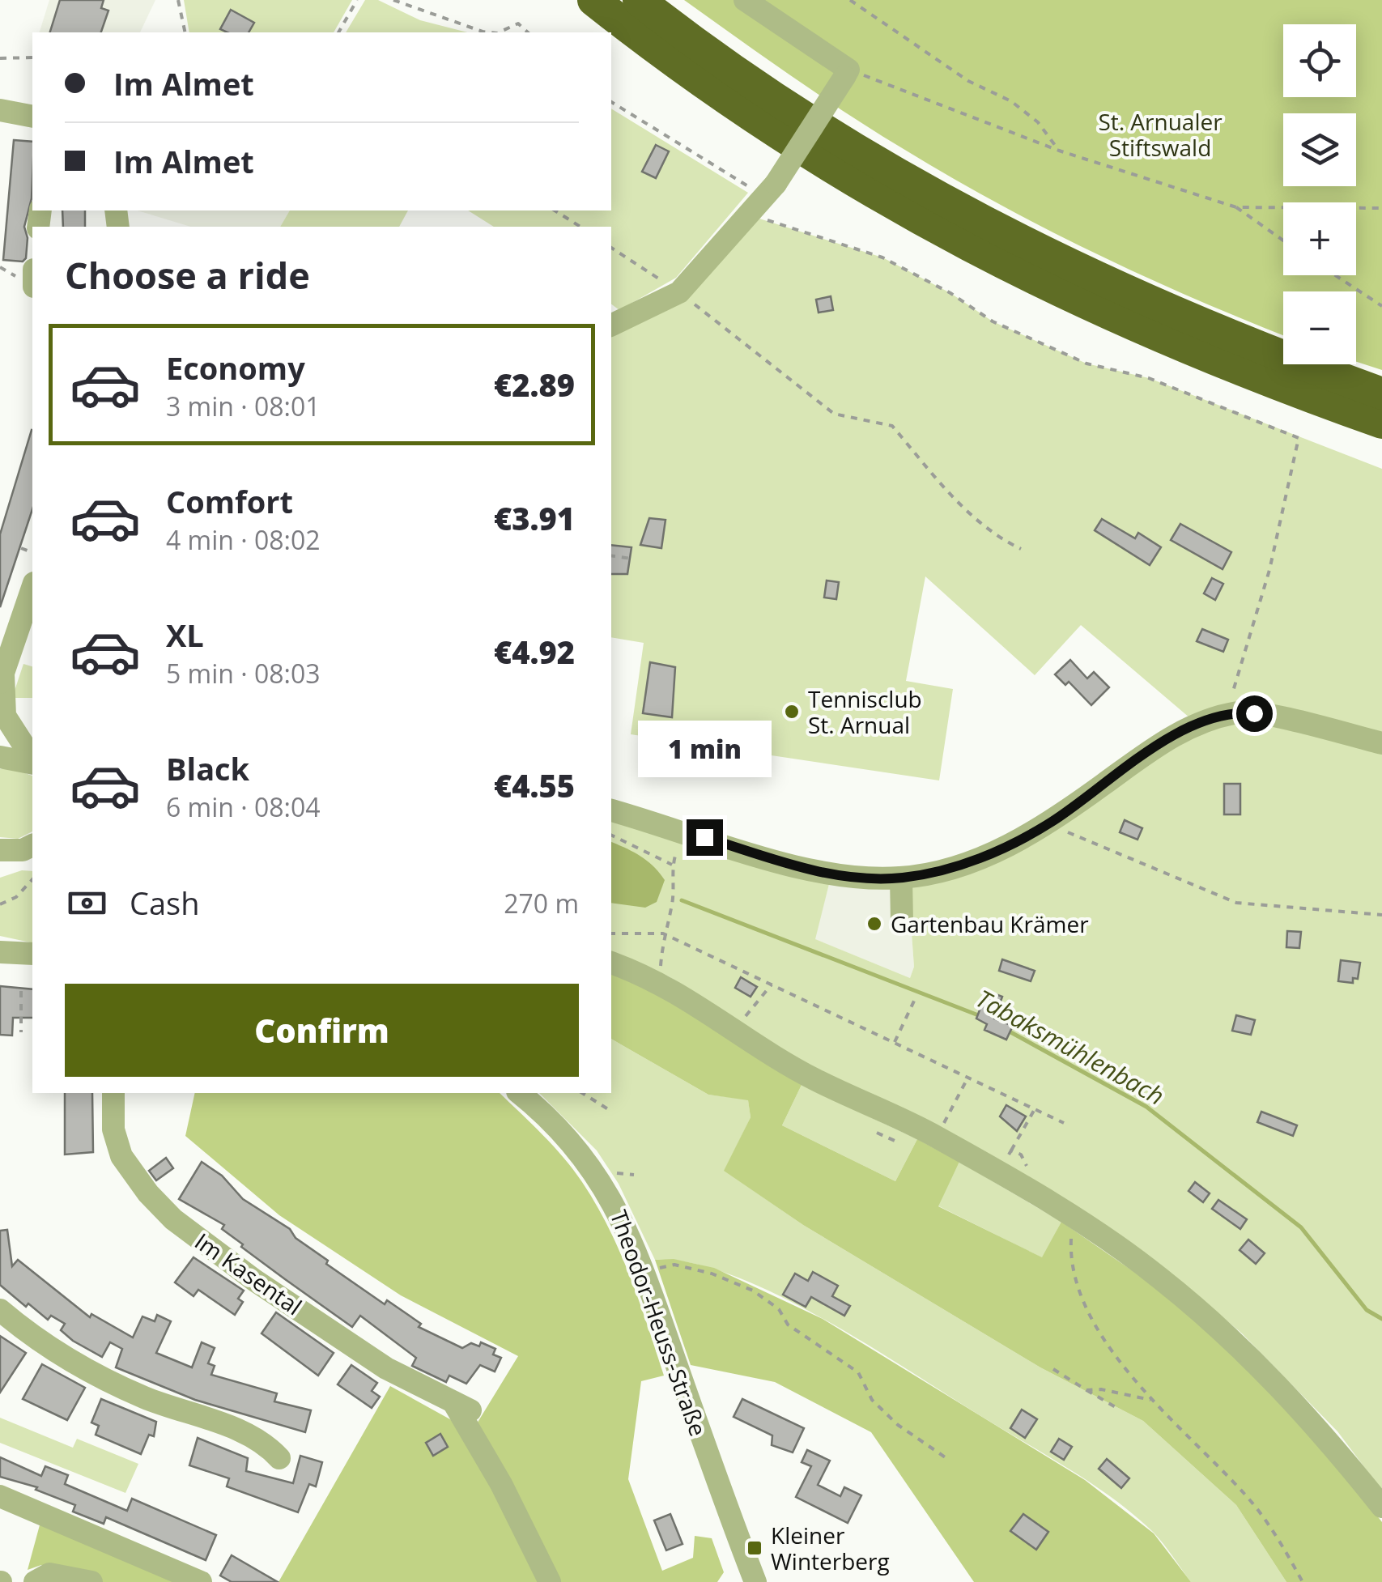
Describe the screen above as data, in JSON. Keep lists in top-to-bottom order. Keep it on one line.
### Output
{"streets":{"street":["Im Kasental","Theodor-Heuss-Straße"]},"water":["Tabaksmühlenbach"],"parks":["St. Arnualer Stiftswald"],"places":{"other":["Tennisclub St. Arnual","Gartenbau Krämer"],"transit":["Kleiner Winterberg"]},"page":{"map_buttons":["+","−"],"banner":["Im Almet","Im Almet"],"heading":"Choose a ride","list":[{"name":"Economy","note":"3 min · 08:01","value":"€2.89"},{"name":"Comfort","note":"4 min · 08:02","value":"€3.91"},{"name":"XL","note":"5 min · 08:03","value":"€4.92"},{"name":"Black","note":"6 min · 08:04","value":"€4.55"}],"bubble":"1 min","pay":["Cash","270 m"],"buttons":"Confirm"}}
